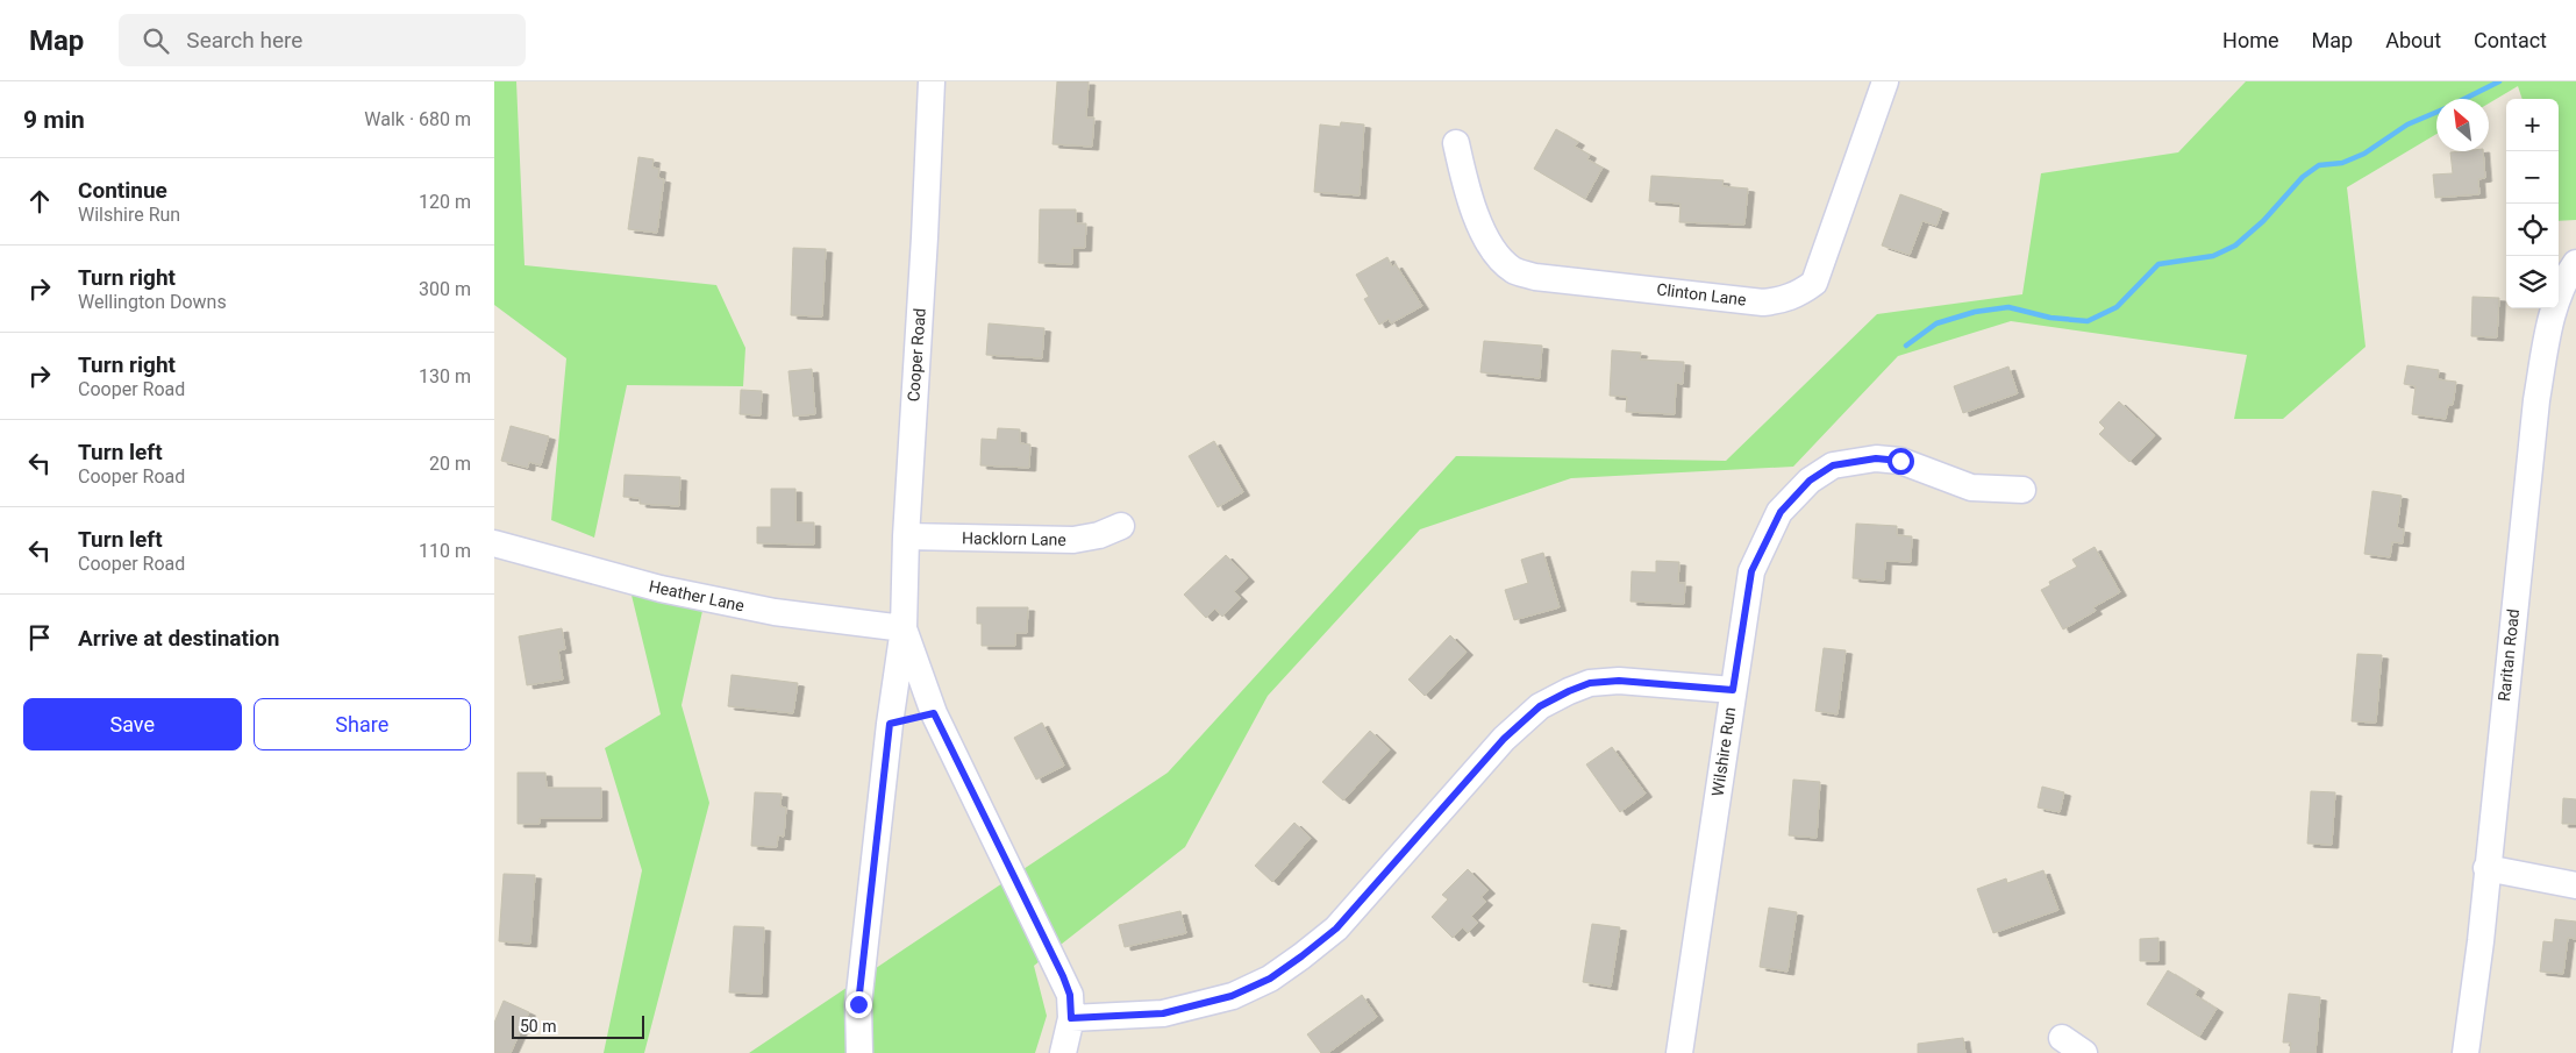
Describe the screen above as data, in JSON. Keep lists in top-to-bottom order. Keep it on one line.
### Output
{"streets":{"street":["Clinton Lane","Cooper Road","Hacklorn Lane","Heather Lane","Raritan Road","Wilshire Run"]},"crossings":[["Cooper Road","Hacklorn Lane"],["Cooper Road","Heather Lane"]],"scale_bar":"50 m","north":"top left","page":{"header":"Map","search":"Search here","nav":["Home","Map","About","Contact"],"heading":["9 min","Walk · 680 m"],"map_buttons":["+","−"],"list":[["Continue","Wilshire Run","120 m"],["Turn right","Wellington Downs","300 m"],["Turn right","Cooper Road","130 m"],["Turn left","Cooper Road","20 m"],["Turn left","Cooper Road","110 m"],"Arrive at destination"],"buttons":["Save","Share"],"scale":"50 m"}}
